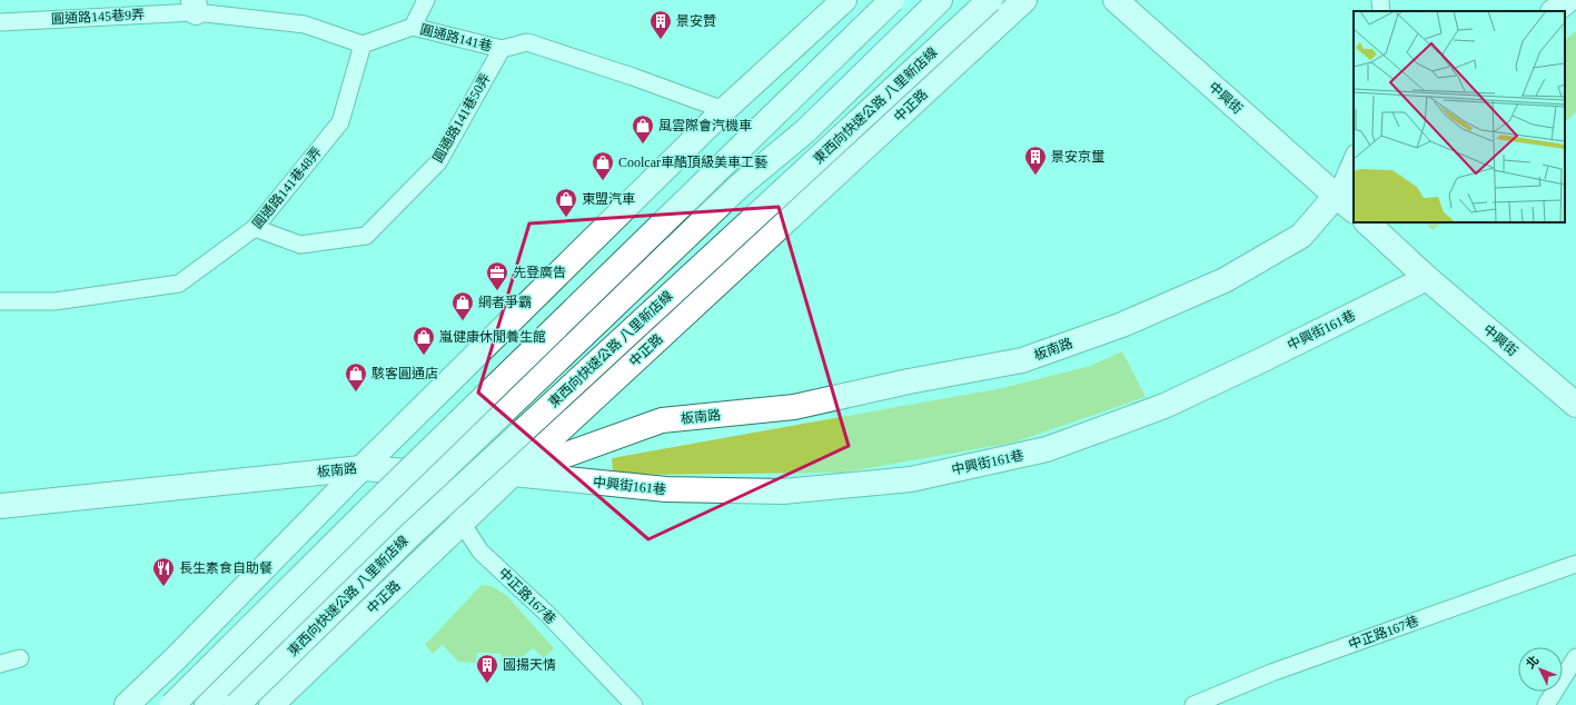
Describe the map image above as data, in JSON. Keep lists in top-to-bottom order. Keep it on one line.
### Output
{"streets":{"main road":["中興街","東西向快速公路 八里新店線","中正路","中興街161巷","板南路"],"lane":["圓通路145巷9弄","圓通路141巷","圓通路141巷50弄","圓通路141巷48弄","中正路167巷"]},"crossings":[["圓通路141巷","圓通路141巷50弄"],["圓通路141巷","圓通路141巷48弄"],["中興街","中興街161巷"],["中興街","板南路"],["中正路","中興街161巷"],["中正路","板南路"],["中正路","中正路167巷"],["圓通路141巷50弄","圓通路141巷48弄"],["中興街161巷","板南路"],["板南路","中正路167巷"]],"places":{"building":["景安贊","景安京璽","國揚天情"],"shop":["風雲際會汽機車","Coolcar車酷頂級美車工藝","東盟汽車","網者爭霸","嵐健康休閒養生館","駭客圓通店"],"office":["先登廣告"],"restaurant":["長生素食自助餐"]},"north":"top left"}
